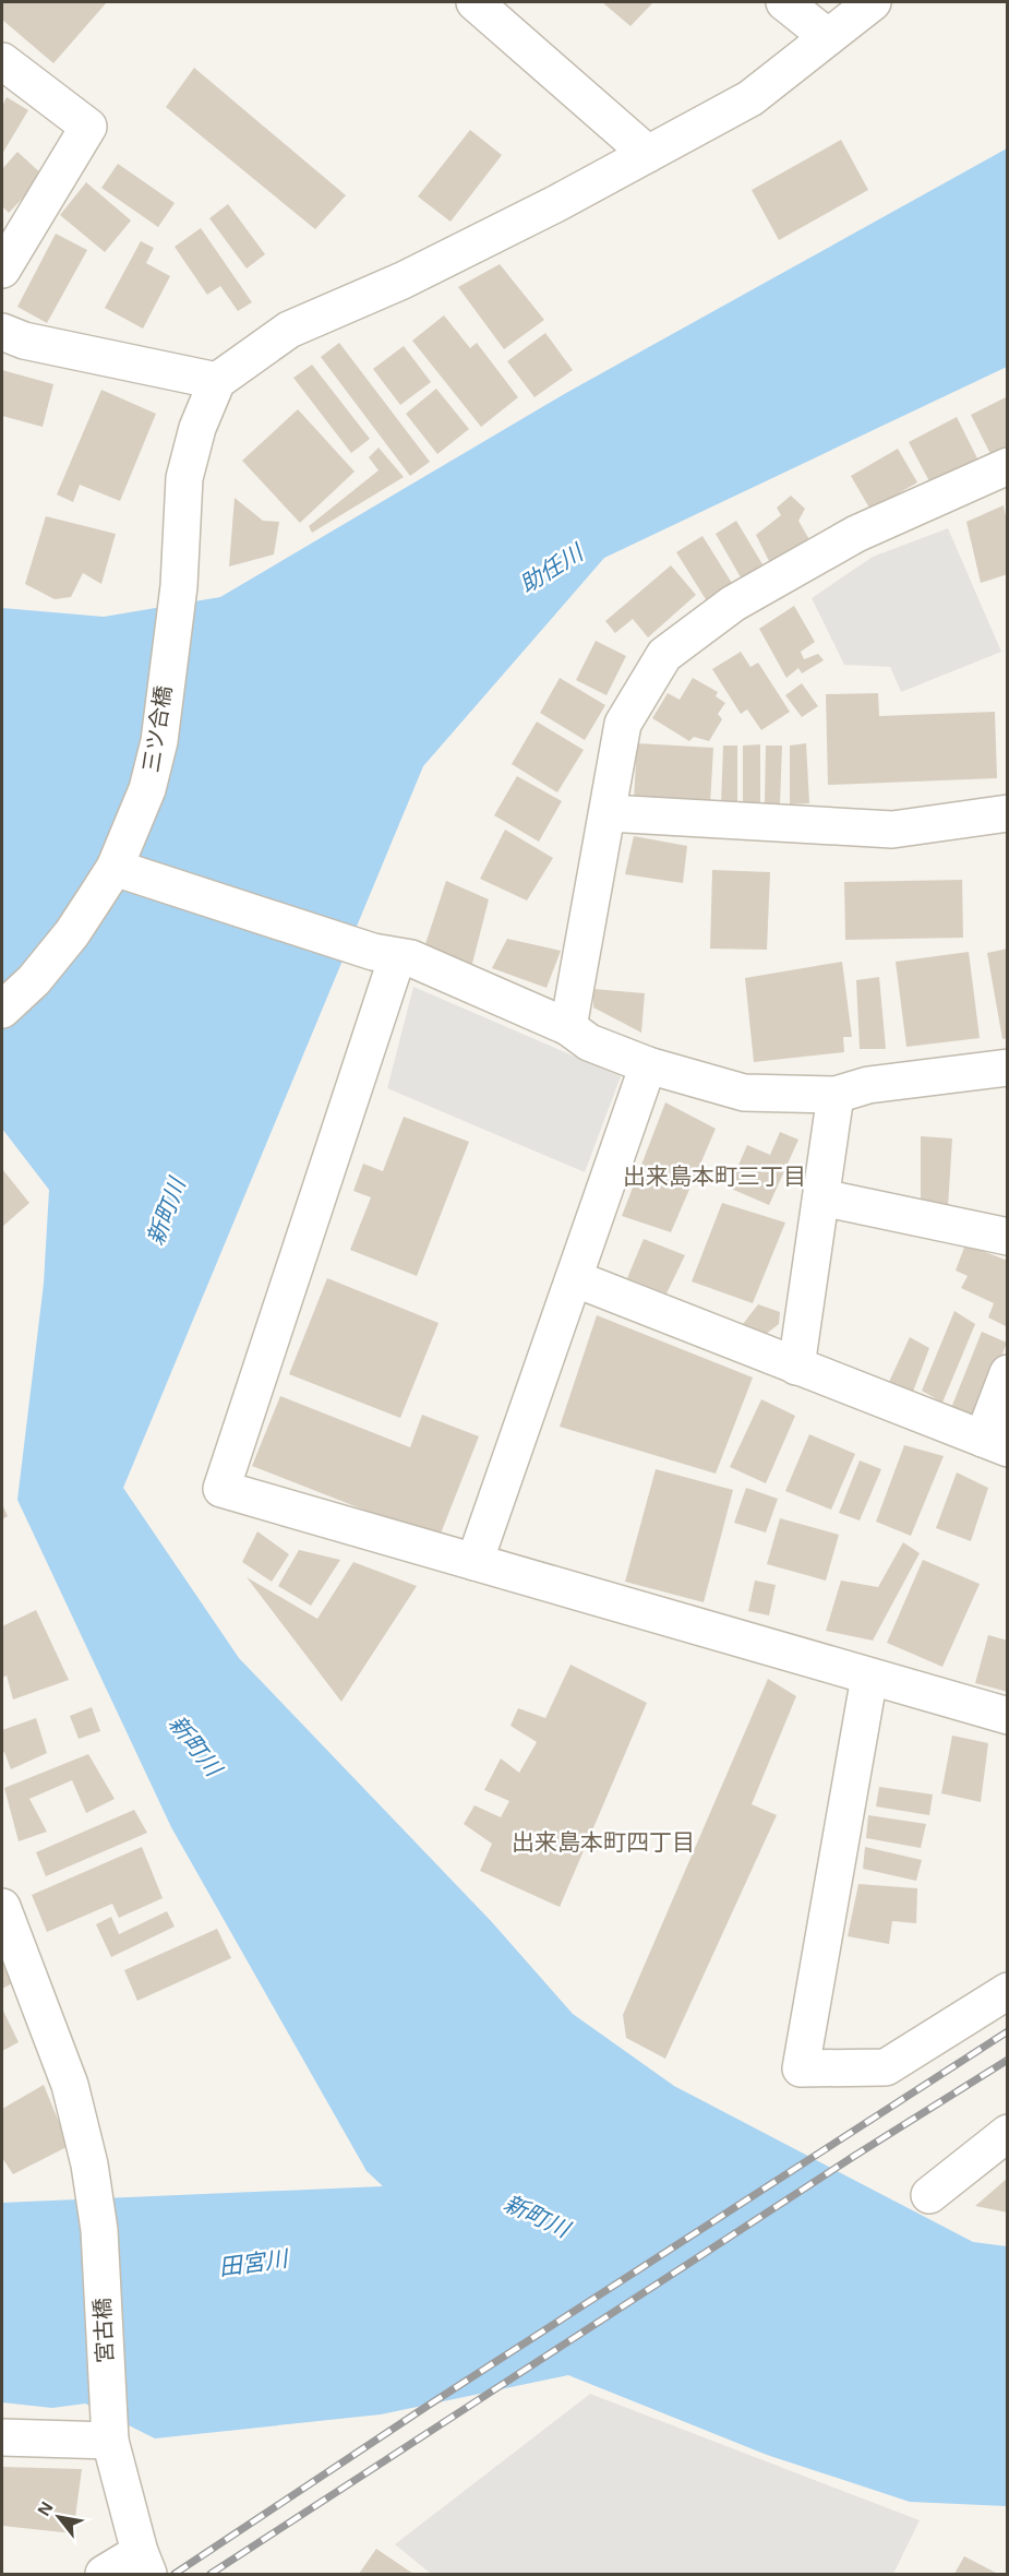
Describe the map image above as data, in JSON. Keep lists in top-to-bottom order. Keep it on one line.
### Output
{"streets":{"street":["三ツ合橋","宮古橋"]},"districts":["出来島本町三丁目","出来島本町四丁目"],"water":["助任川","新町川","田宮川"],"north":"top left"}
